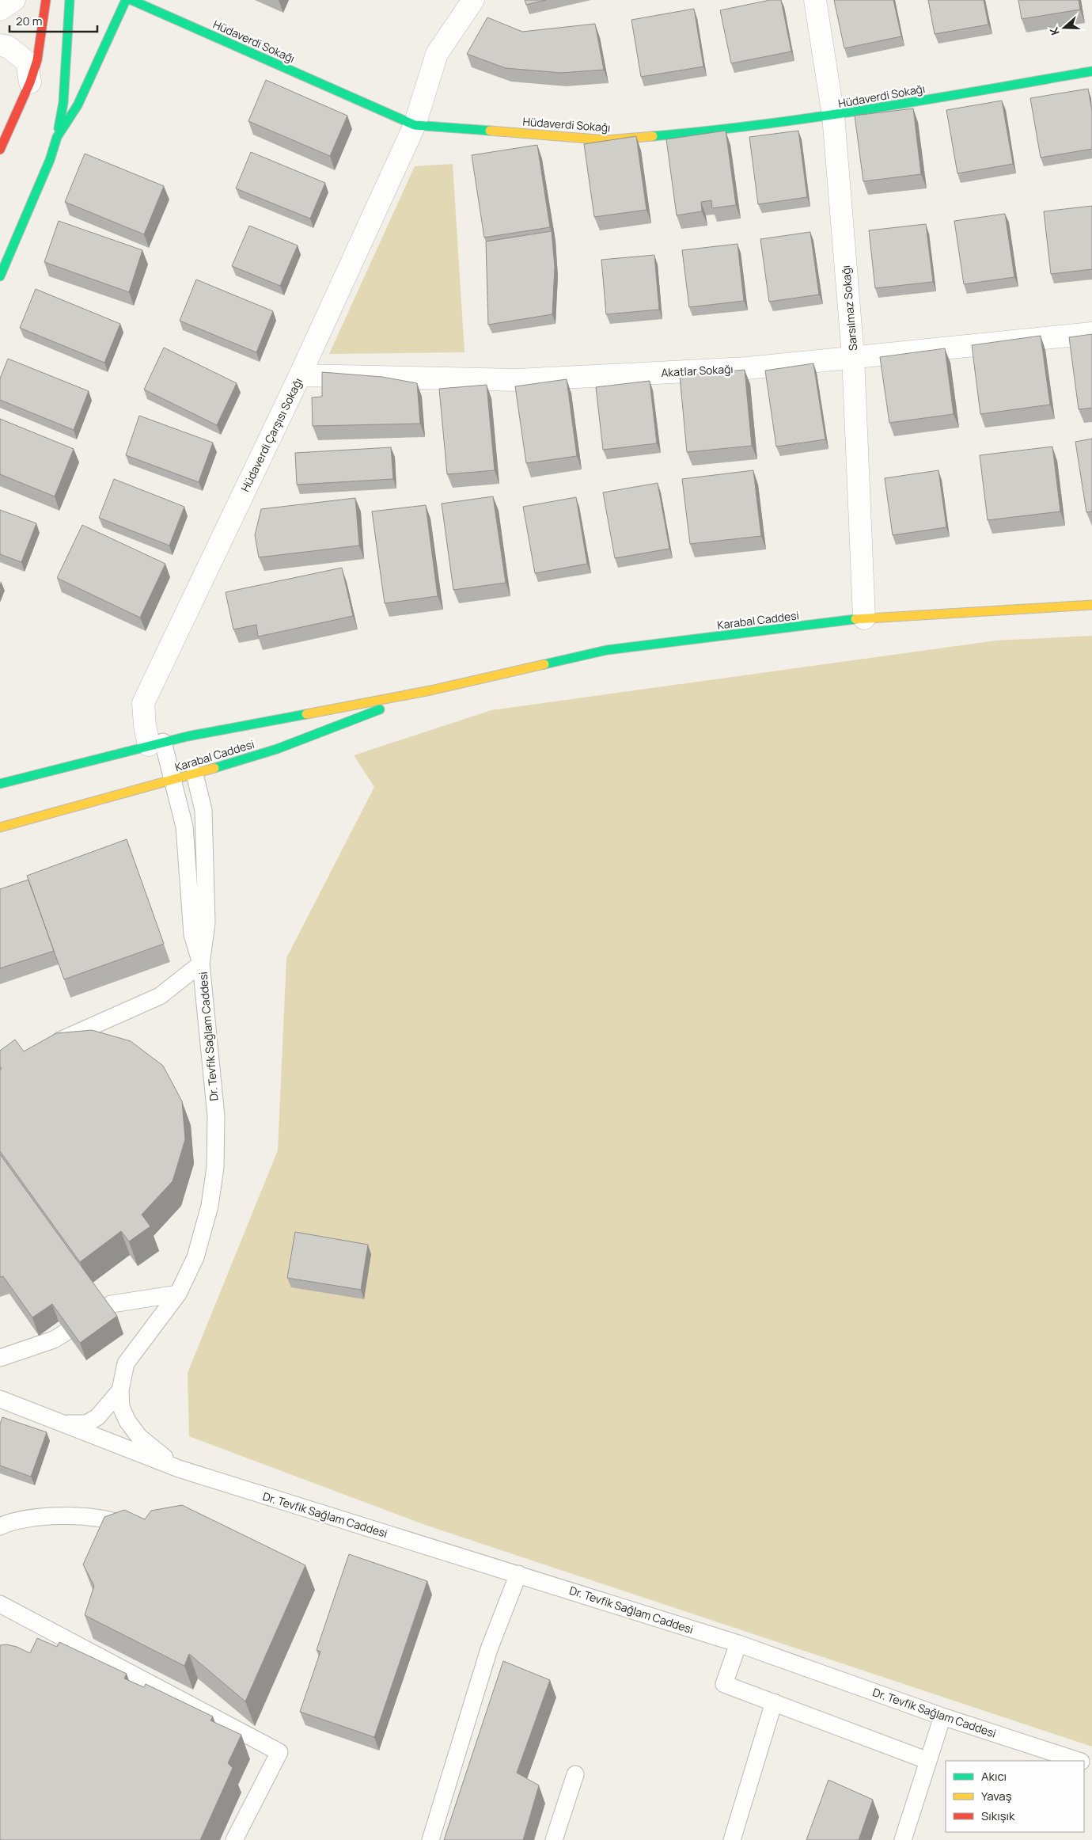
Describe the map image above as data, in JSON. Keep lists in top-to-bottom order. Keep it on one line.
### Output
{"streets":{"street":["Hüdaverdi Sokağı","Sarsılmaz Sokağı","Akatlar Sokağı","Hüdaverdi Çarşısı Sokağı","Karabal Caddesi"],"lane":["Dr. Tevfik Sağlam Caddesi"]},"crossings":[["Hüdaverdi Sokağı","Sarsılmaz Sokağı"],["Hüdaverdi Sokağı","Hüdaverdi Çarşısı Sokağı"],["Sarsılmaz Sokağı","Akatlar Sokağı"],["Sarsılmaz Sokağı","Karabal Caddesi"],["Akatlar Sokağı","Hüdaverdi Çarşısı Sokağı"],["Hüdaverdi Çarşısı Sokağı","Karabal Caddesi"],["Karabal Caddesi","Dr. Tevfik Sağlam Caddesi"]],"legend":["Akıcı","Yavaş","Sıkışık"],"scale_bar":"20 m","north":"left"}
